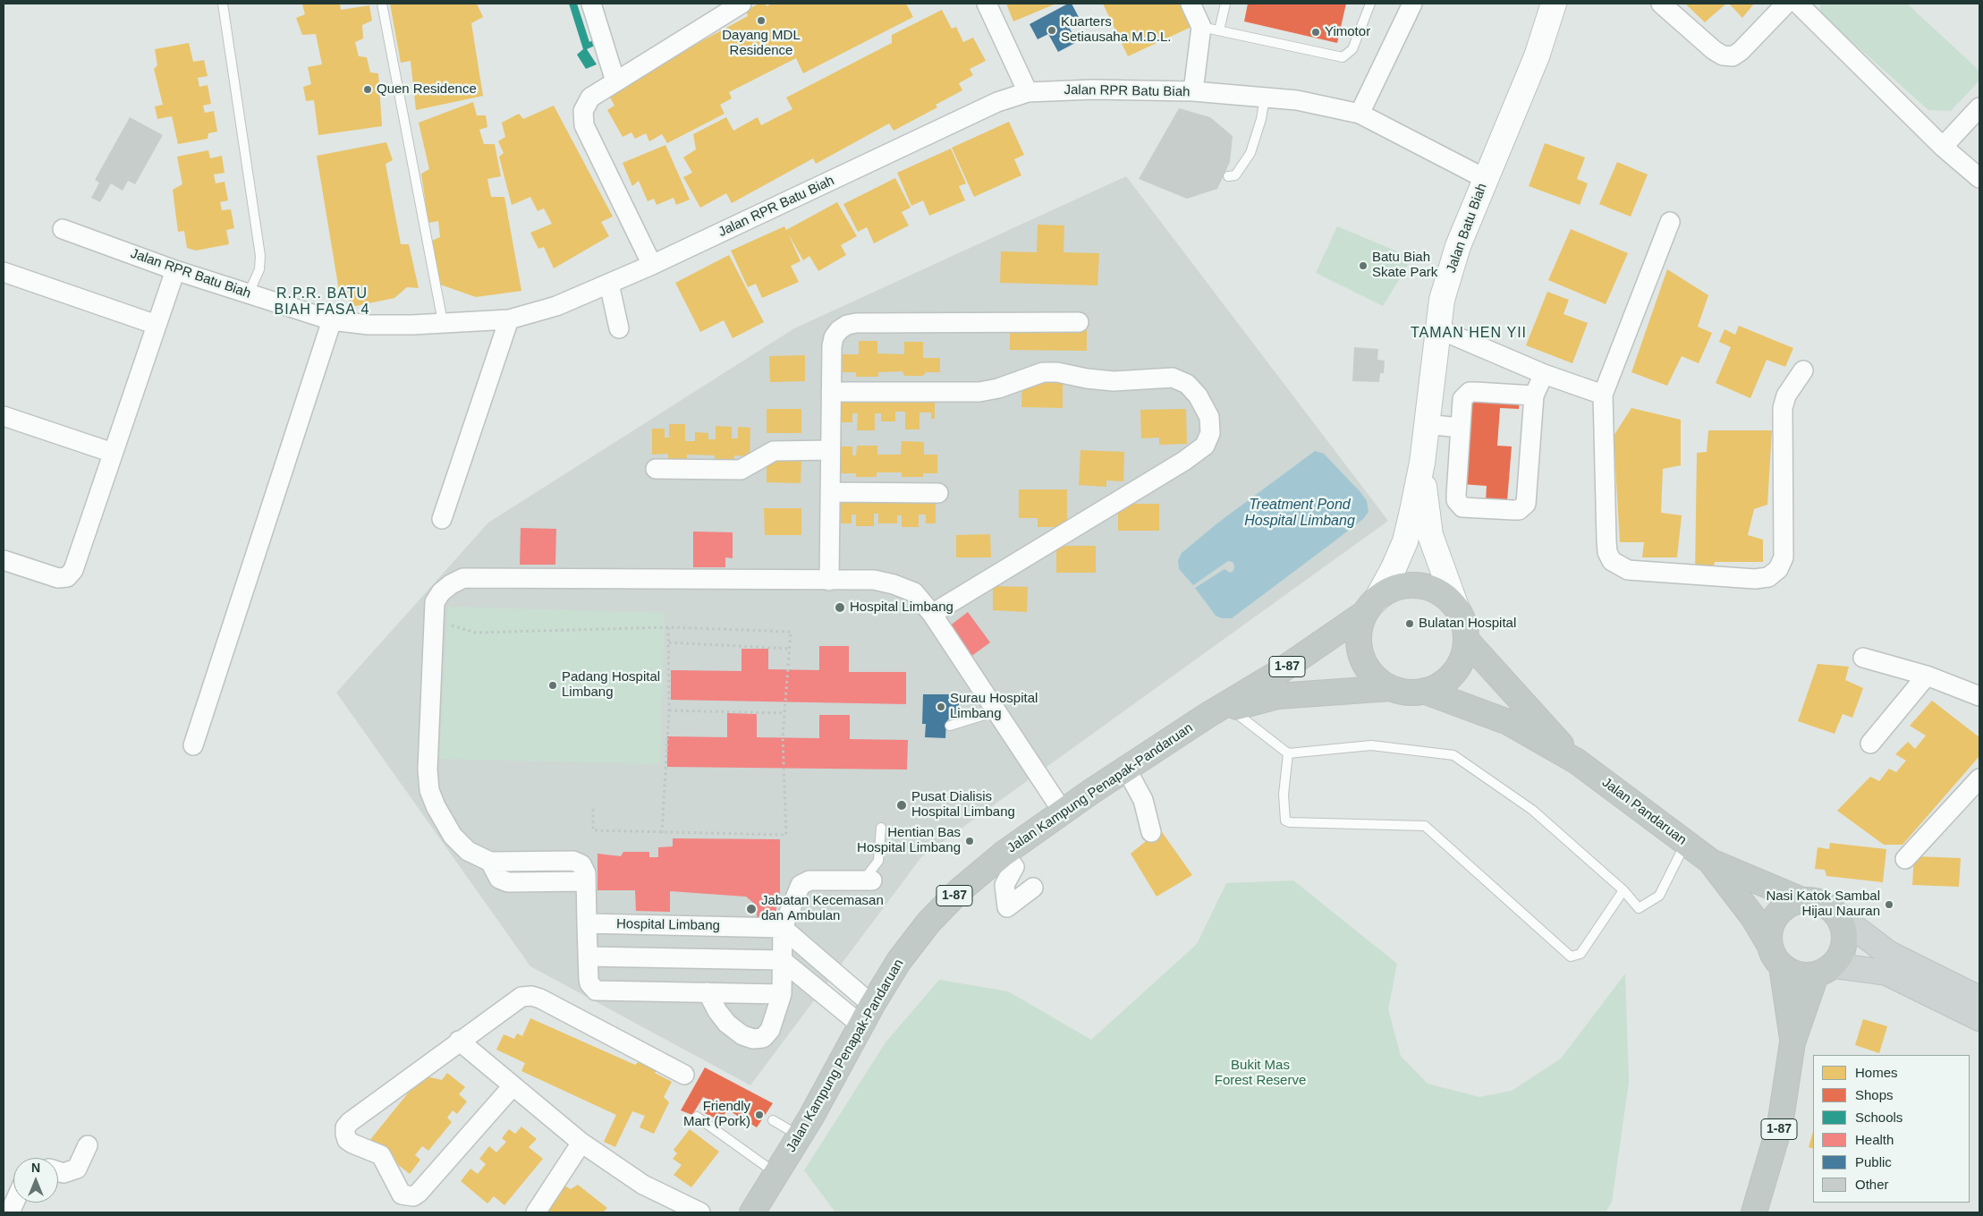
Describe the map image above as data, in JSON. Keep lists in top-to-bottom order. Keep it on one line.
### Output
{"streets":{"highway":["1-87","Jalan Kampung Penapak-Pandaruan","Jalan Pandaruan"],"main road":["Jalan Batu Biah"],"street":["Jalan RPR Batu Biah","Hospital Limbang"]},"crossings":[["Jalan RPR Batu Biah","Jalan Batu Biah"],["Jalan Kampung Penapak-Pandaruan","Jalan Pandaruan"]],"districts":["R.P.R. BATU BIAH FASA 4","TAMAN HEN YII"],"water":["Treatment Pond Hospital Limbang"],"parks":["Bukit Mas Forest Reserve"],"places":["Dayang MDL Residence","Kuarters Setiausaha M.D.L.","Yimotor","Quen Residence","Batu Biah Skate Park","Hospital Limbang","Bulatan Hospital","Padang Hospital Limbang","Surau Hospital Limbang","Pusat Dialisis Hospital Limbang","Hentian Bas Hospital Limbang","Nasi Katok Sambal Hijau Nauran","Jabatan Kecemasan dan Ambulan","Friendly Mart (Pork)"],"legend":["Homes","Shops","Schools","Health","Public","Other"],"north":"top"}
